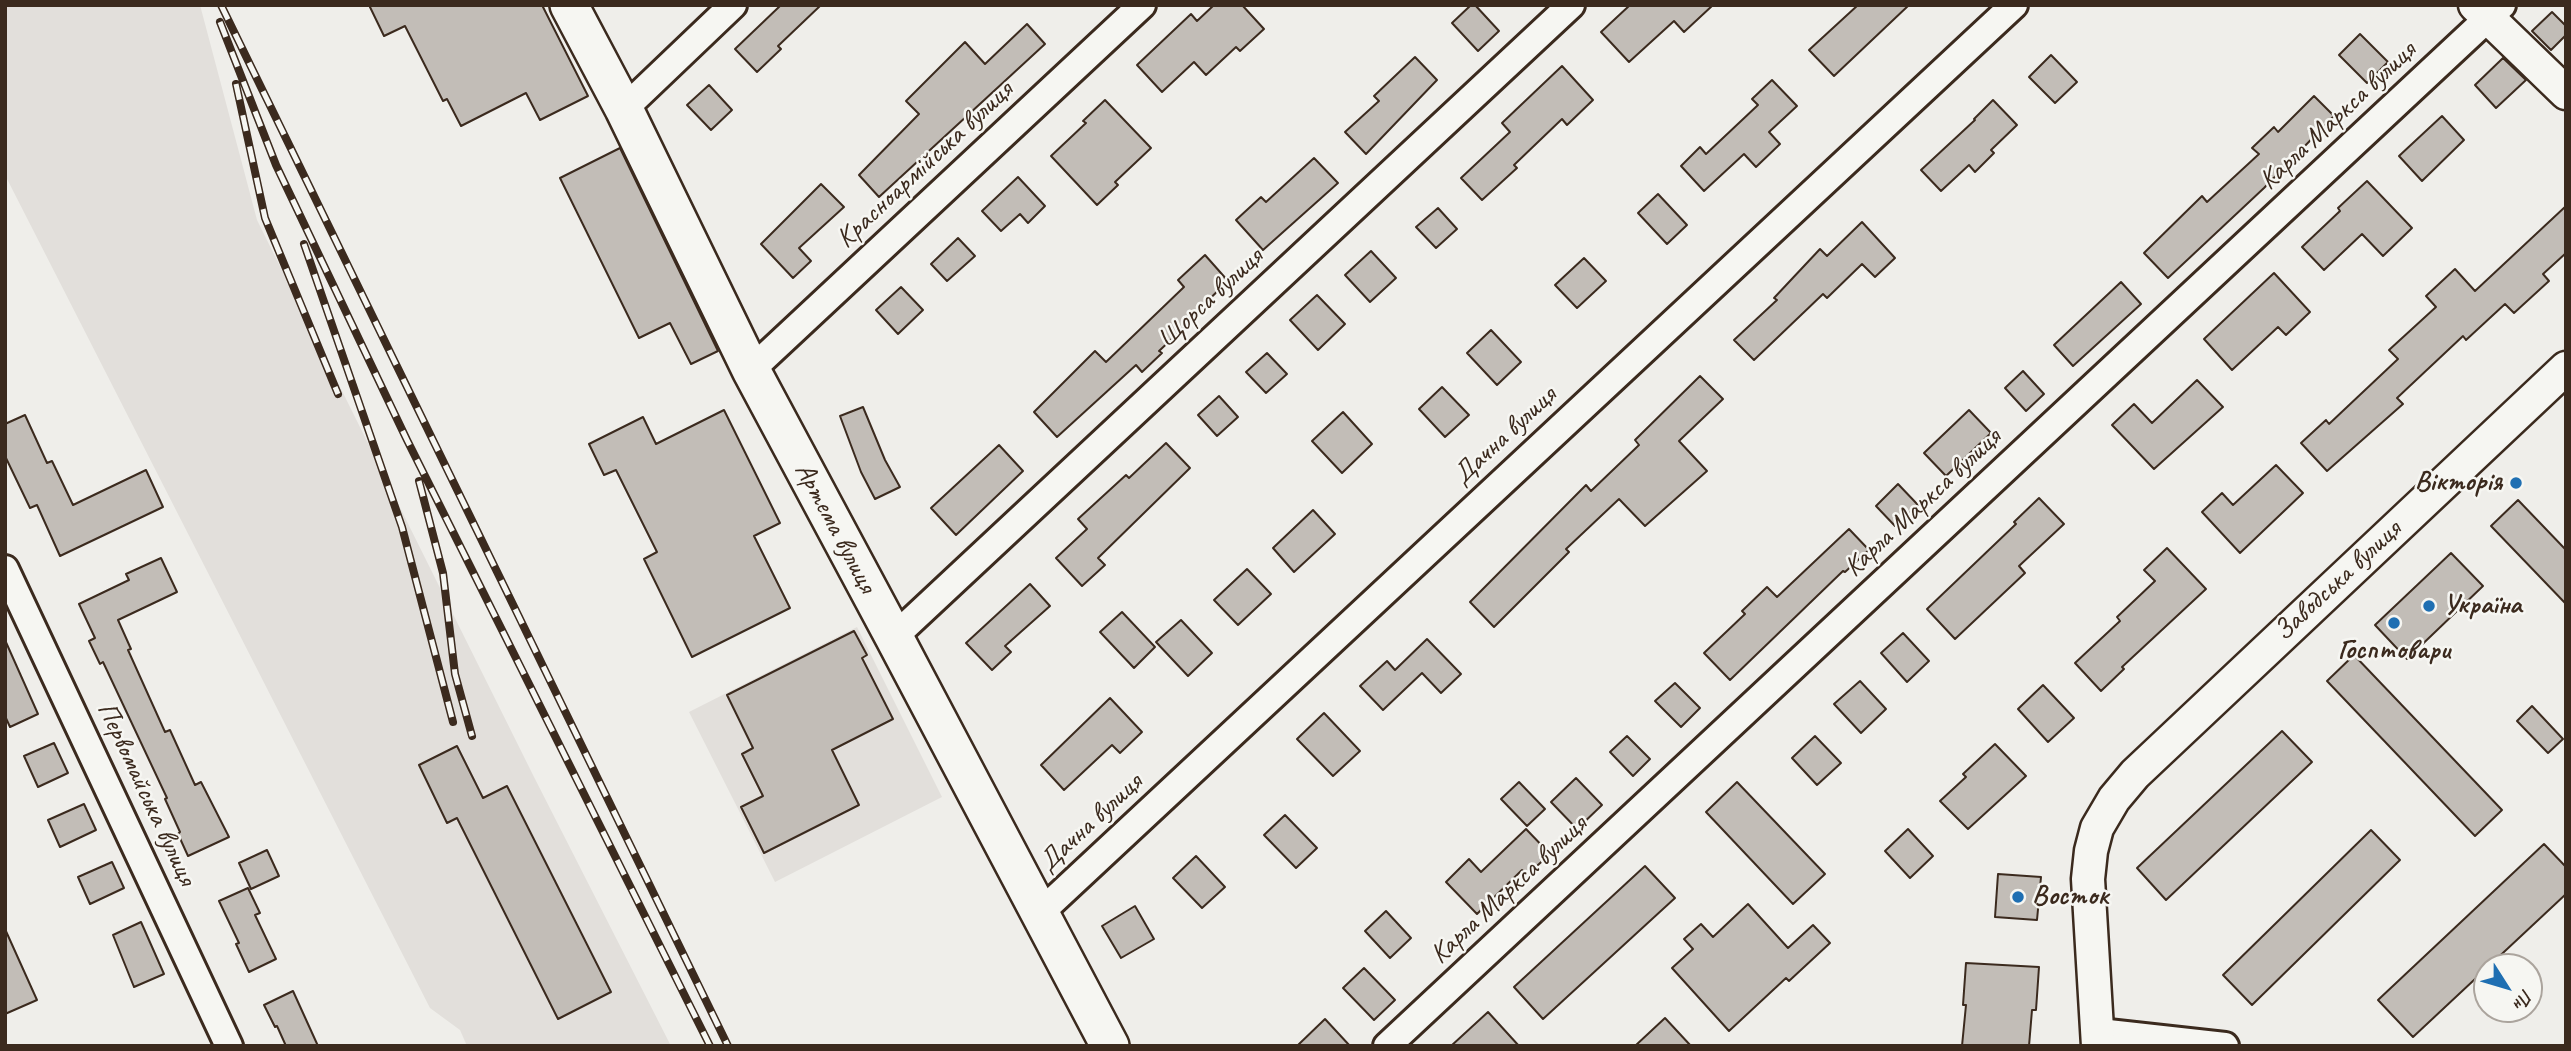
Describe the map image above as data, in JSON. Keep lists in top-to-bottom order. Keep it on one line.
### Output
{"streets":{"main road":["Артема вулиця"],"street":["Карла Маркса вулиця","Красноармійська вулиця","Щорса вулиця","Дачна вулиця","Заводська вулиця","Первомайська вулиця"]},"crossings":[["Красноармійська вулиця","Артема вулиця"],["Щорса вулиця","Артема вулиця"],["Дачна вулиця","Артема вулиця"]],"places":["Вікторія","Україна","Госптовари","Восток"],"north":"bottom right"}
